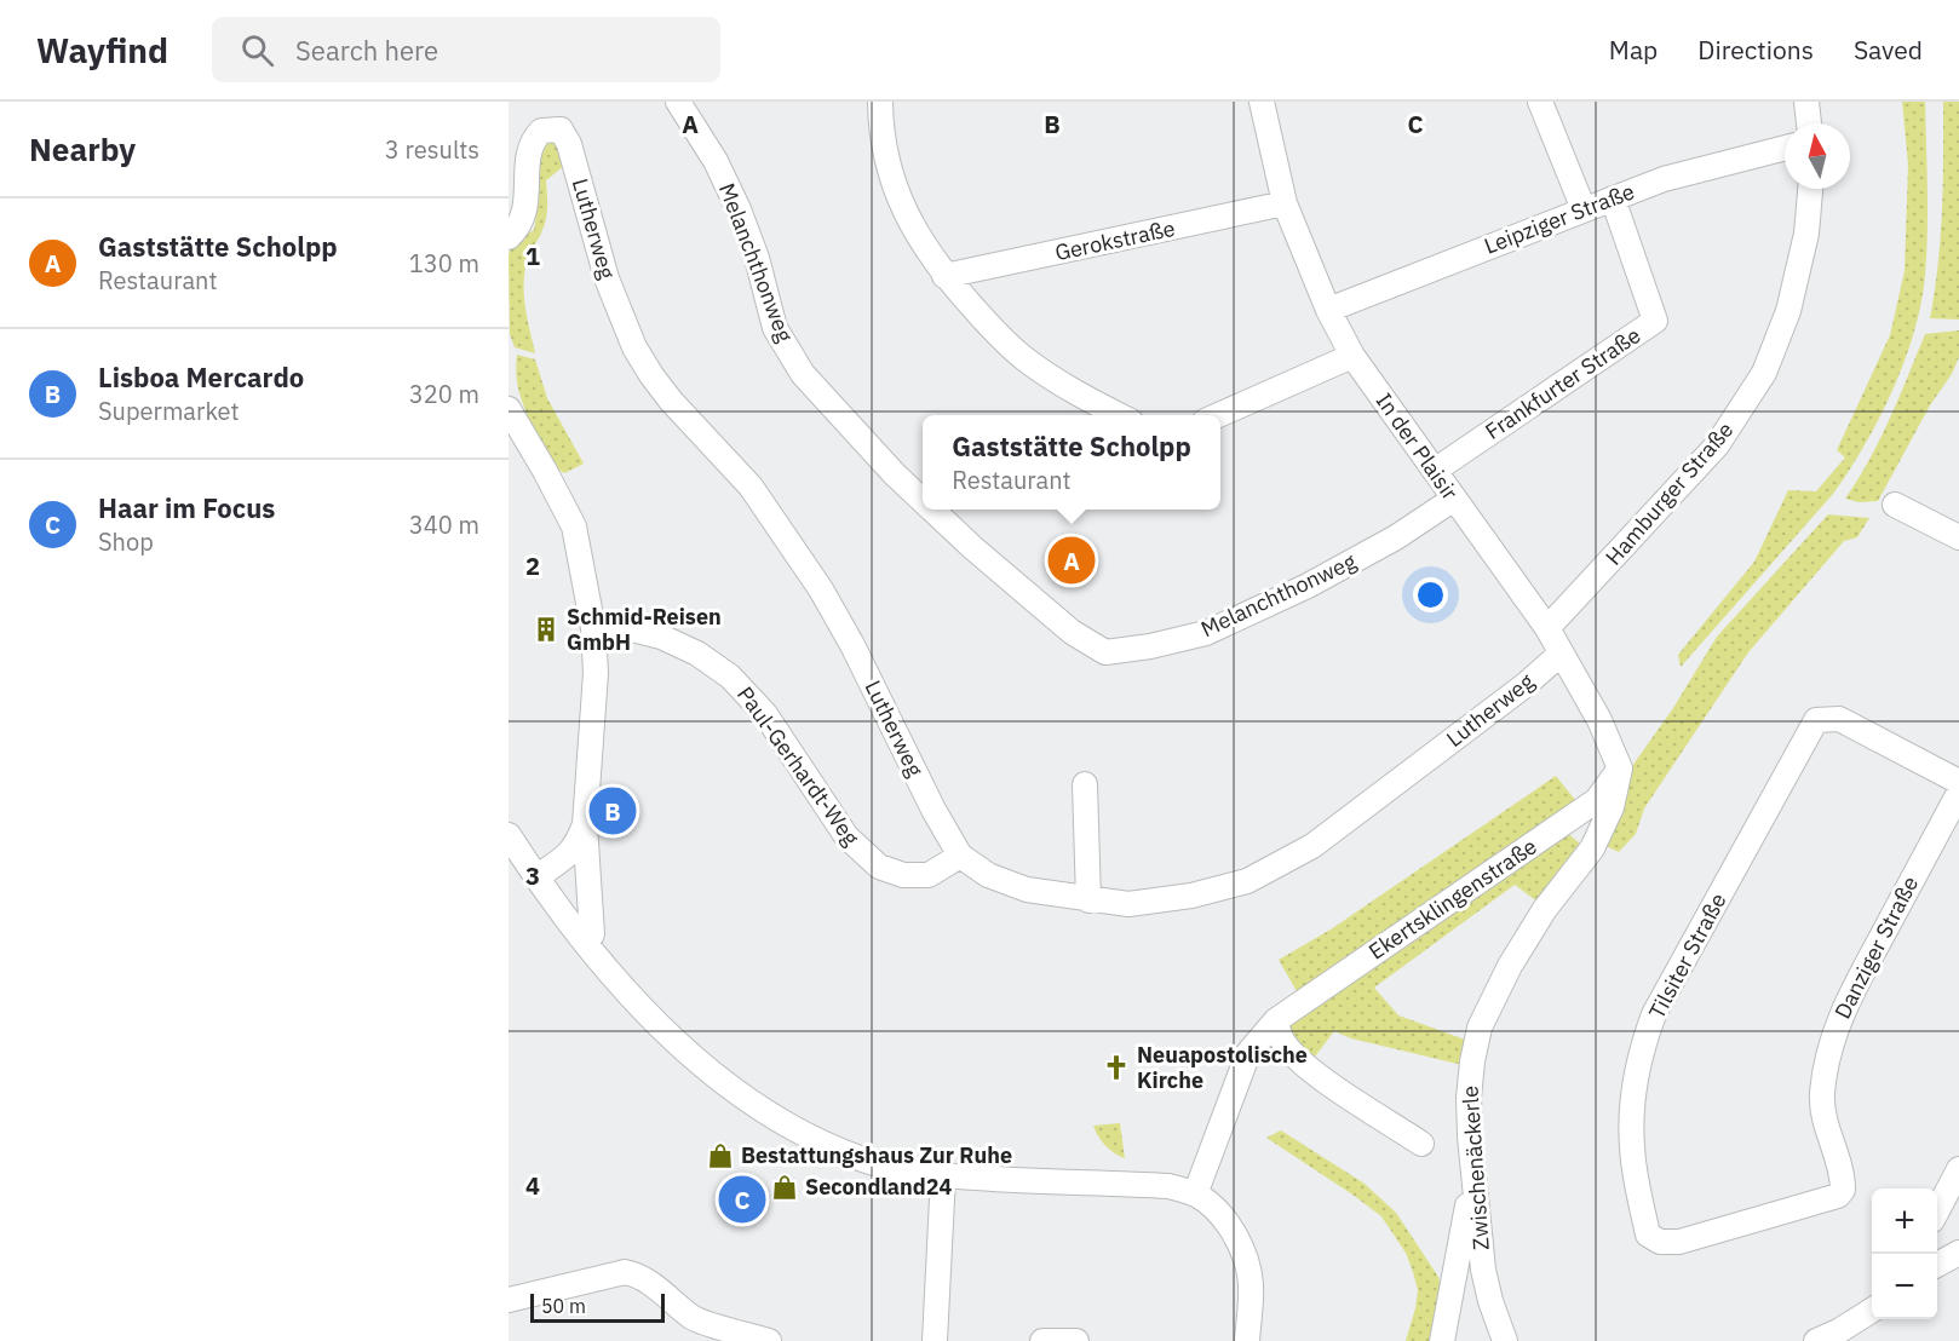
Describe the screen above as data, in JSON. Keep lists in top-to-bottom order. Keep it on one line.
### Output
{"streets":{"street":["Leipziger Straße","Lutherweg","Gerokstraße","Melanchthonweg","Frankfurter Straße","In der Plaisir","Hamburger Straße","Paul-Gerhardt-Weg","Ekertsklingenstraße","Danziger Straße","Tilsiter Straße","Zwischenäckerle"]},"crossings":[["Leipziger Straße","Frankfurter Straße"],["Leipziger Straße","In der Plaisir"],["Lutherweg","In der Plaisir"],["Lutherweg","Paul-Gerhardt-Weg"],["Gerokstraße","In der Plaisir"],["Melanchthonweg","In der Plaisir"],["Frankfurter Straße","In der Plaisir"],["In der Plaisir","Hamburger Straße"],["In der Plaisir","Ekertsklingenstraße"],["In der Plaisir","Zwischenäckerle"],["Ekertsklingenstraße","Zwischenäckerle"],["Danziger Straße","Tilsiter Straße"]],"places":{"building":["Schmid-Reisen GmbH"],"church":["Neuapostolische Kirche"],"shop":["Bestattungshaus Zur Ruhe","Secondland24"]},"scale_bar":"50 m","north":"top","page":{"header":"Wayfind","search":"Search here","nav":["Map","Directions","Saved"],"heading":["Nearby","3 results"],"list":[{"mark":"A","name":"Gaststätte Scholpp","note":"Restaurant","value":"130 m"},{"mark":"B","name":"Lisboa Mercardo","note":"Supermarket","value":"320 m"},{"mark":"C","name":"Haar im Focus","note":"Shop","value":"340 m"}],"popup":["Gaststätte Scholpp","Restaurant"],"pins":["A","B","C"],"map_buttons":["+","−"],"scale":"50 m"},"grid":{"columns":["A","B","C"],"rows":["1","2","3","4"]}}
